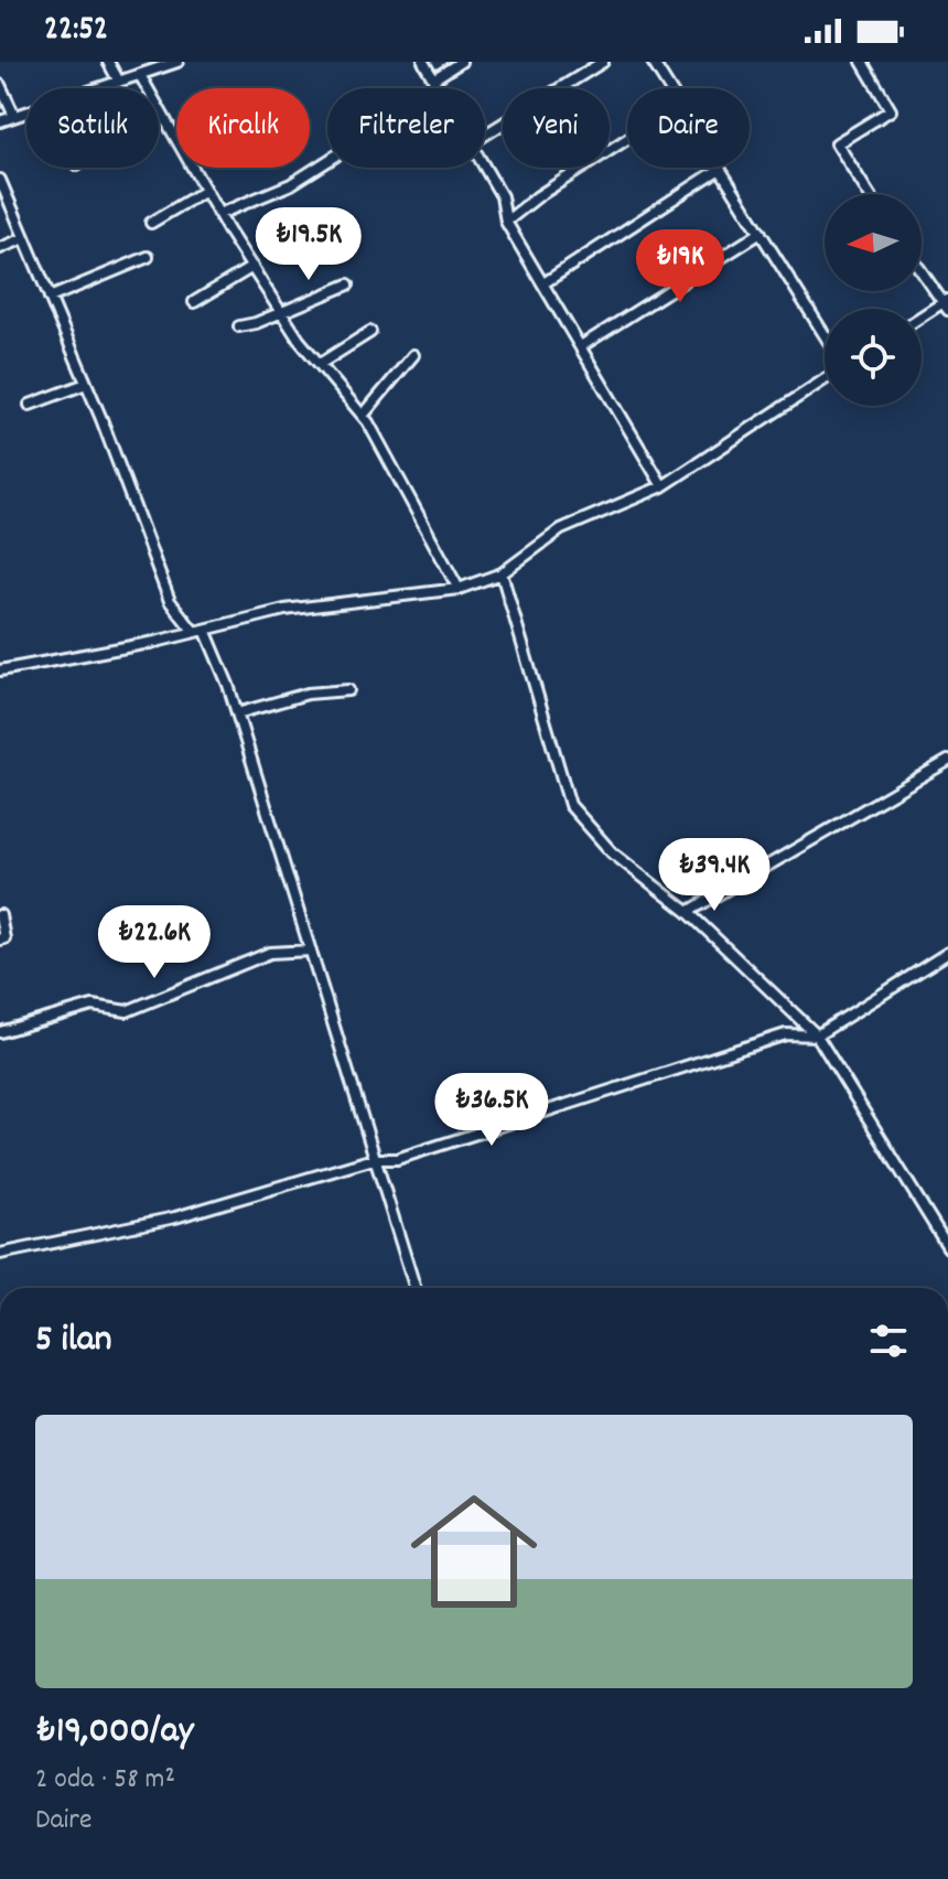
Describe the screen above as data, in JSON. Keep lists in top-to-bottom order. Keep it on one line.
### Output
{"north":"left","page":{"status":"22:52","chip":["Satılık","Kiralık","Filtreler","Yeni","Daire"],"price":["₺19.5K","₺19K","₺39.4K","₺22.6K","₺36.5K"],"heading":"5 ilan","list":[{"name":"₺19,000/ay","note":"2 oda · 58 m² · Daire"}]}}
